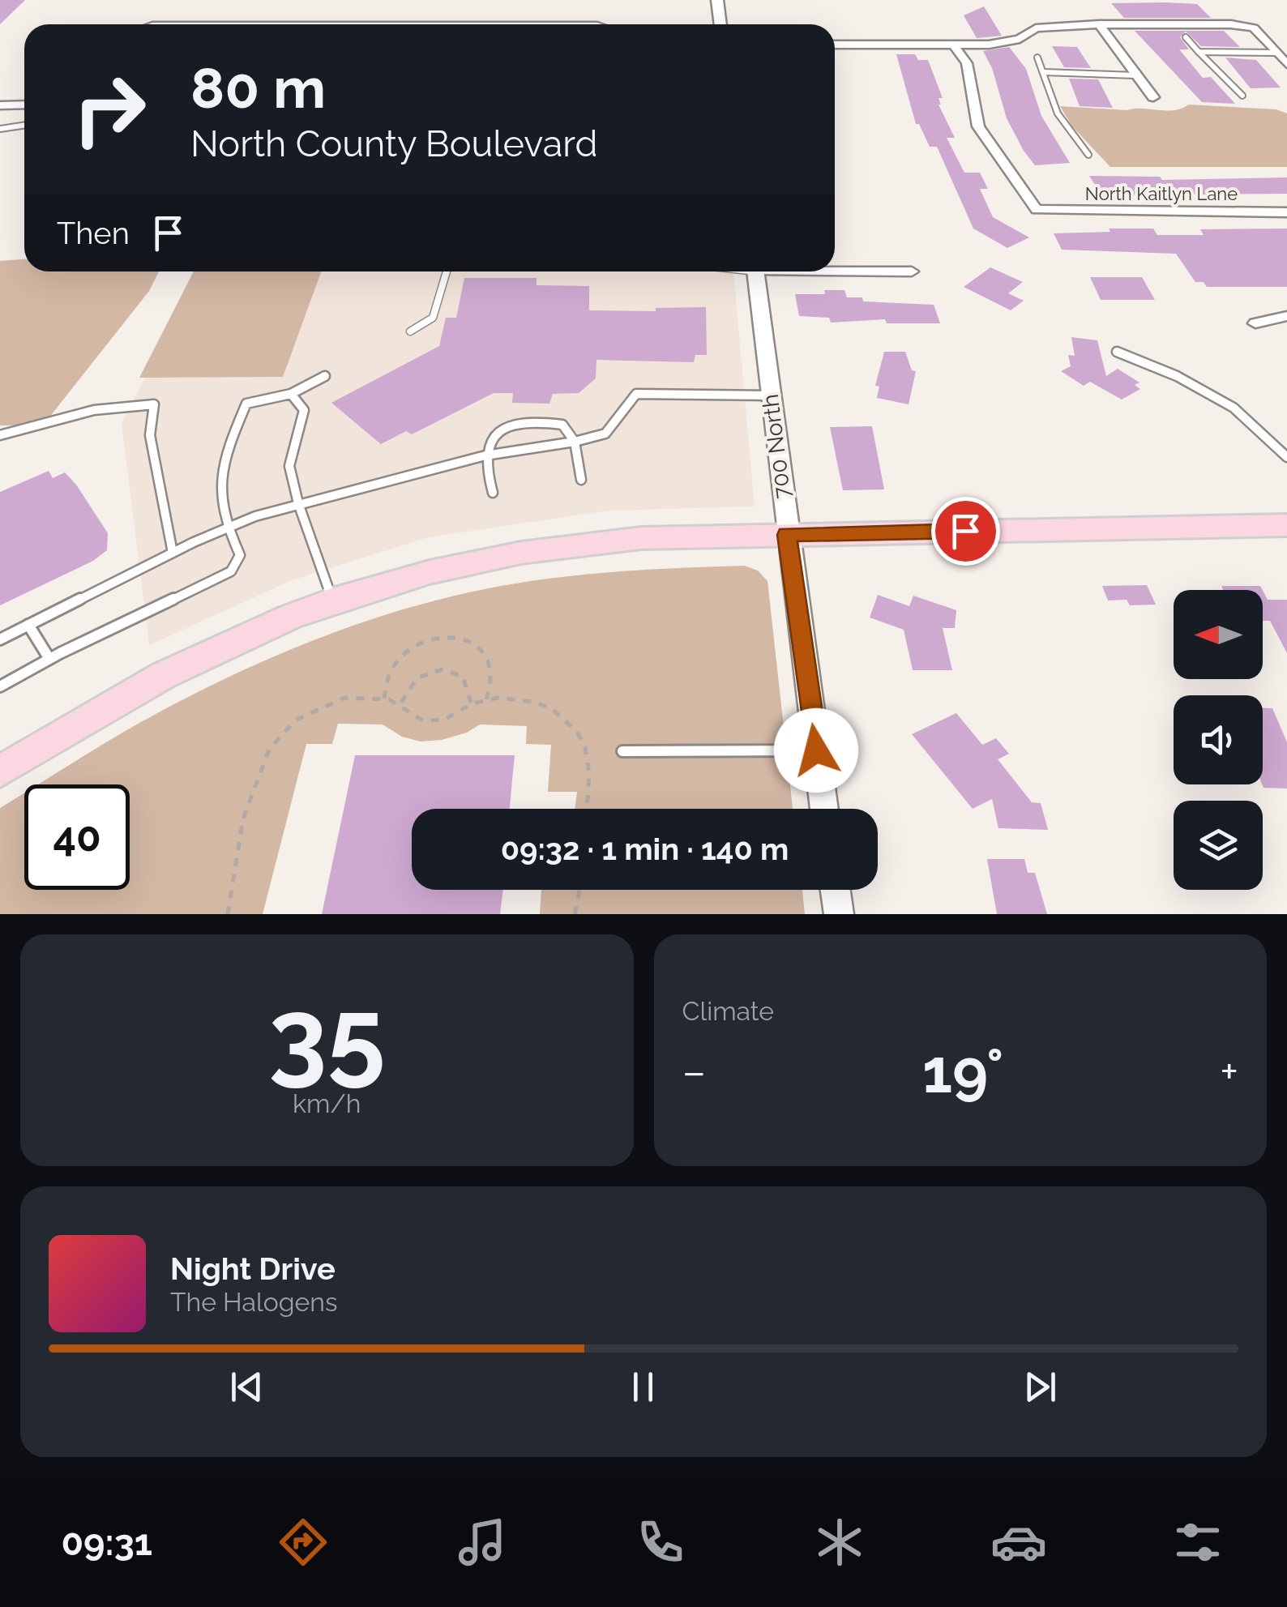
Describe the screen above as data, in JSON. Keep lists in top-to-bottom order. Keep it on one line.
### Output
{"streets":{"street":["North Kaitlyn Lane","700 North"]},"north":"left","page":{"turn":["80 m","North County Boulevard"],"then":"Then","limit":"40","trip":"09:32 · 1 min · 140 m","tile":[["35","km/h"],"Climate"],"heat":["−","19°","+"],"song":["Night Drive","The Halogens"],"tabs":"09:31"}}
